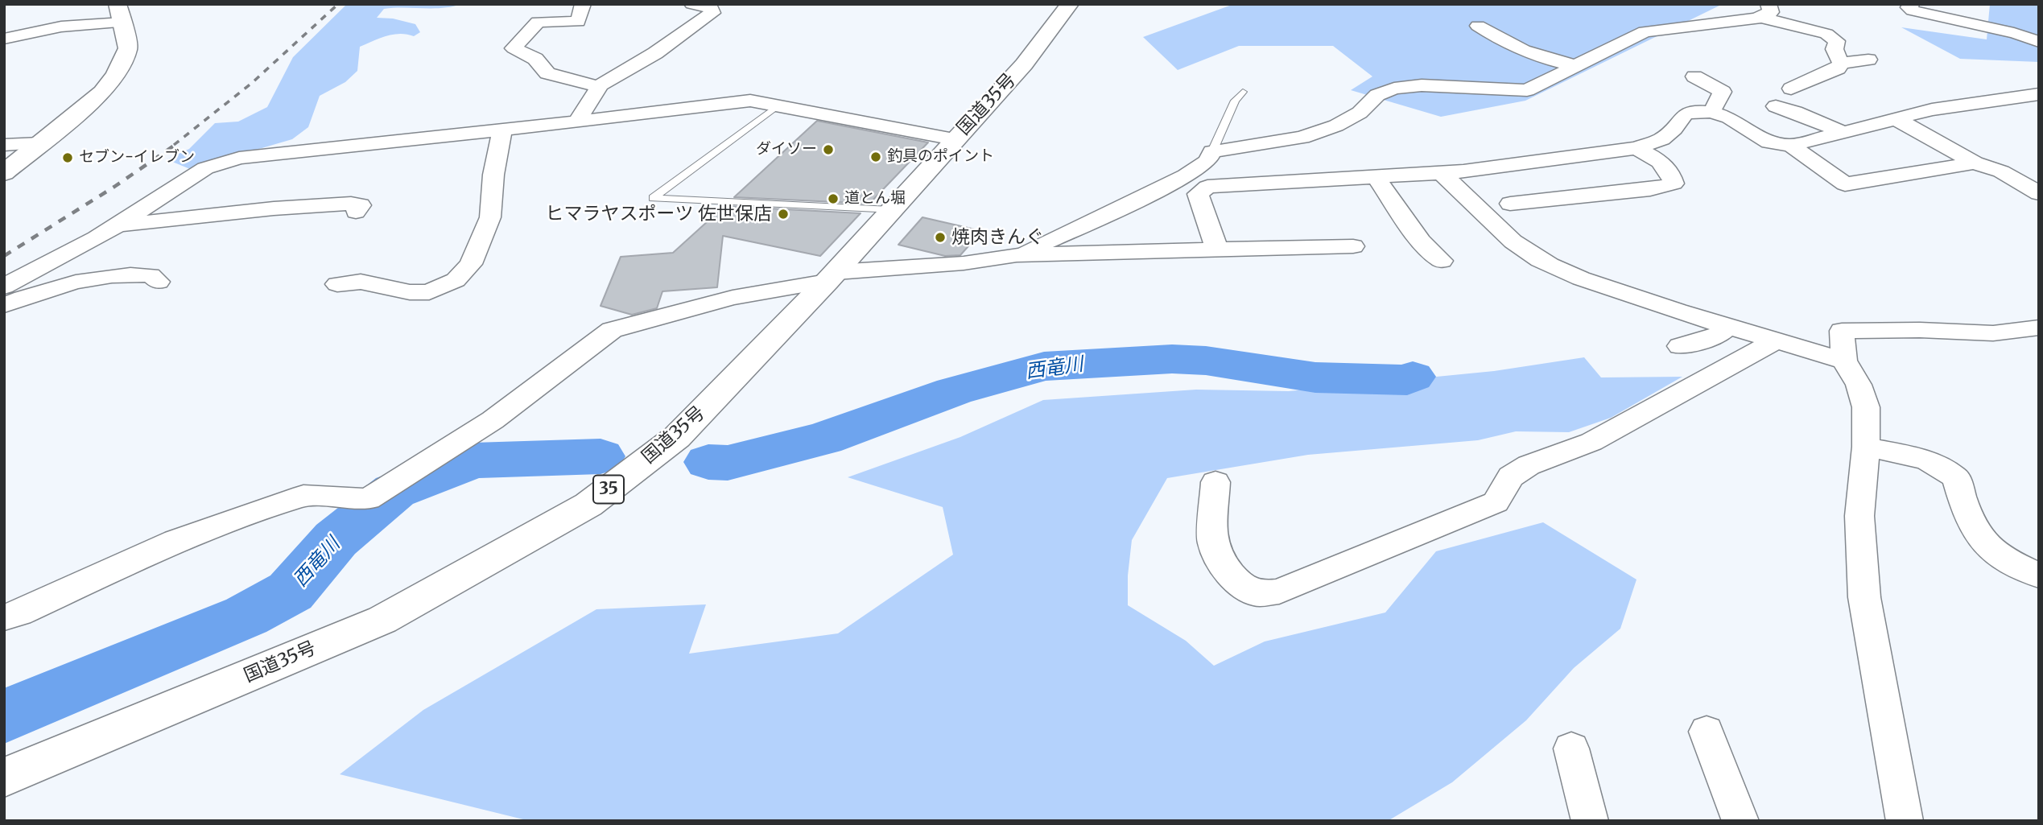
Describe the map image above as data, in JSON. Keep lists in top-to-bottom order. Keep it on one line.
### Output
{"streets":{"main road":["国道35号","35"]},"water":["西竜川"],"places":["ダイソー","釣具のポイント","セブン-イレブン","道とん堀","ヒマラヤスポーツ 佐世保店","焼肉きんぐ"]}
